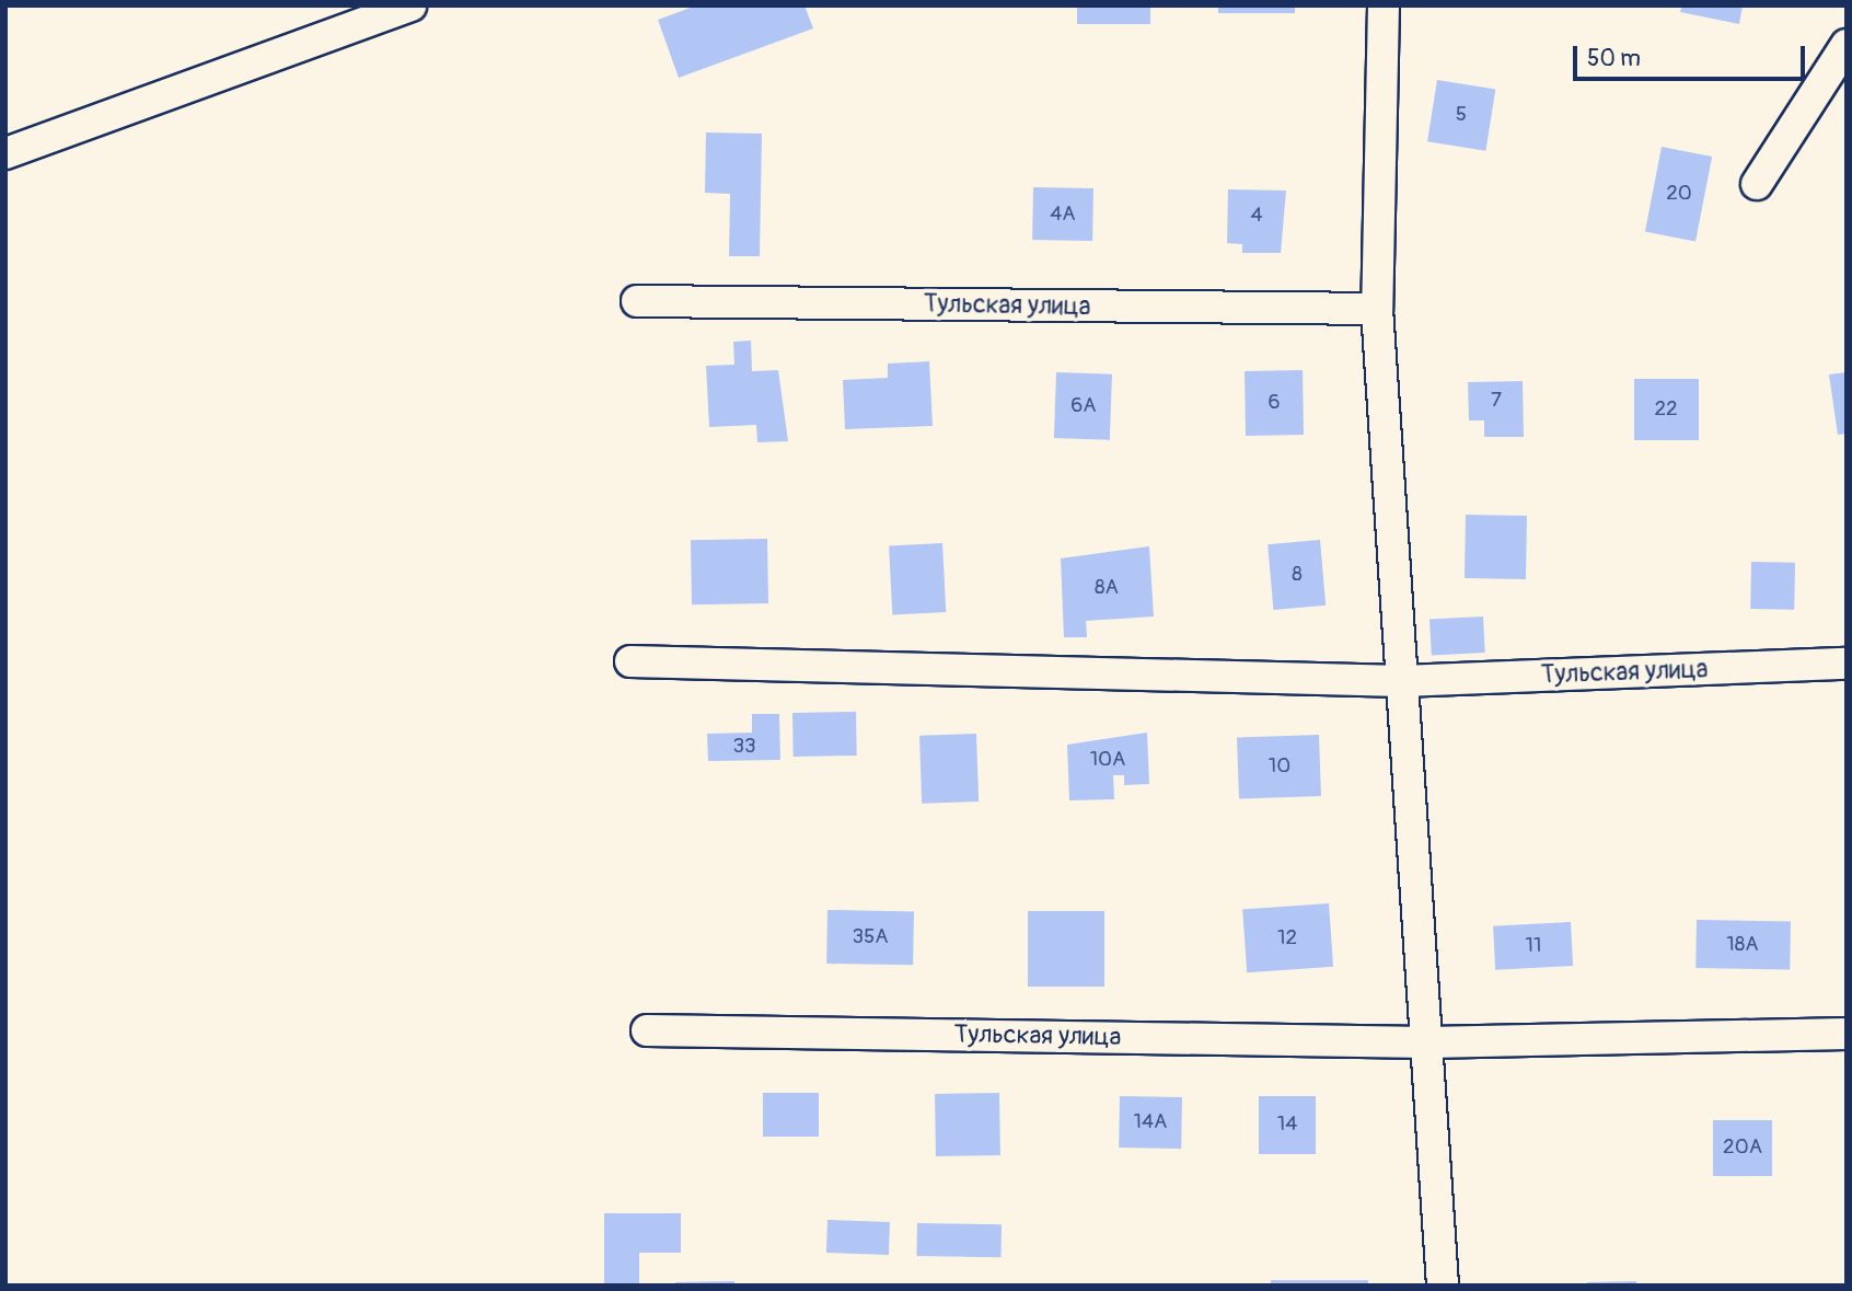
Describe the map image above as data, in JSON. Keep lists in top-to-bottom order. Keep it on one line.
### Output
{"streets":{"street":["Тульская улица"]},"house_numbers":["5","20","4А","4","7","6","6А","22","8","8А","33","10А","10","35А","12","18А","11","14А","14","20А"],"scale_bar":"50 m"}
